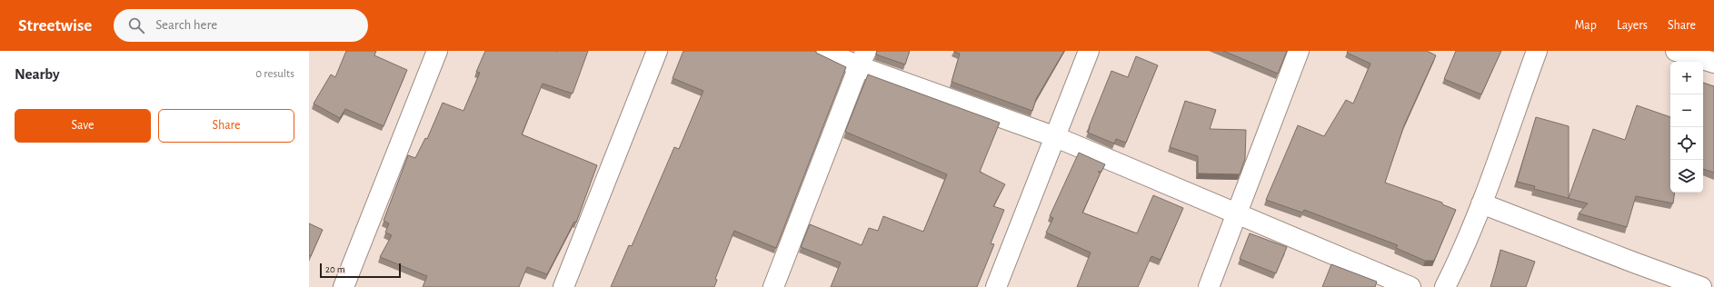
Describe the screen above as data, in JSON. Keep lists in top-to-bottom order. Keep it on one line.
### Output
{"scale_bar":"20 m","page":{"header":"Streetwise","search":"Search here","nav":["Map","Layers","Share"],"heading":["Nearby","0 results"],"map_buttons":["+","−"],"buttons":["Save","Share"],"scale":"20 m"}}
